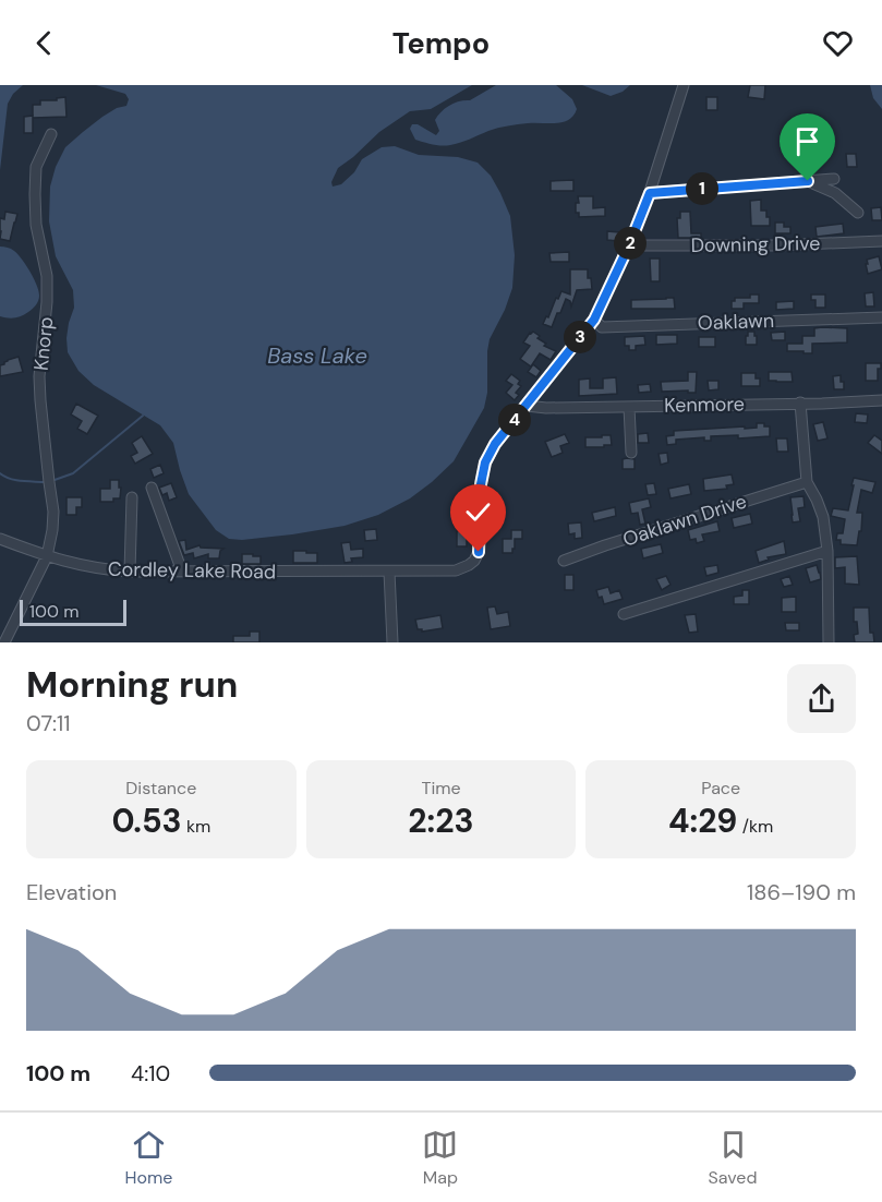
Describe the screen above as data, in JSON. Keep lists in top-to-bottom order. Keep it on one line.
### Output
{"streets":{"street":["Downing Drive","Oaklawn","Knorp","Kenmore","Oaklawn Drive","Cordley Lake Road"]},"crossings":[["Knorp","Cordley Lake Road"],["Kenmore","Cordley Lake Road"]],"water":["Bass Lake"],"scale_bar":"100 m","page":{"header":"Tempo","pins":["1","2","3","4"],"scale":"100 m","heading":["Morning run","07:11"],"stats":[["Distance","0.53 km"],["Time","2:23"],["Pace","4:29 /km"]],"chart":["Elevation","186–190 m"],"list":[{"name":"100 m","note":"4:10"}],"tabs":["Home","Map","Saved"]}}
